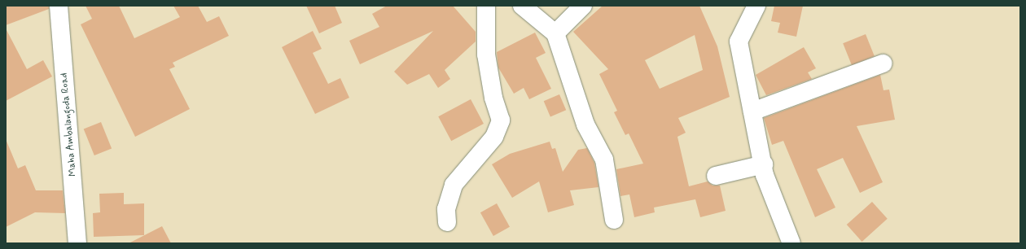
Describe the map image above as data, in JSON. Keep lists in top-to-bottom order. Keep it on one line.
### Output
{"streets":{"street":["Maha Ambalangoda Road"]}}
